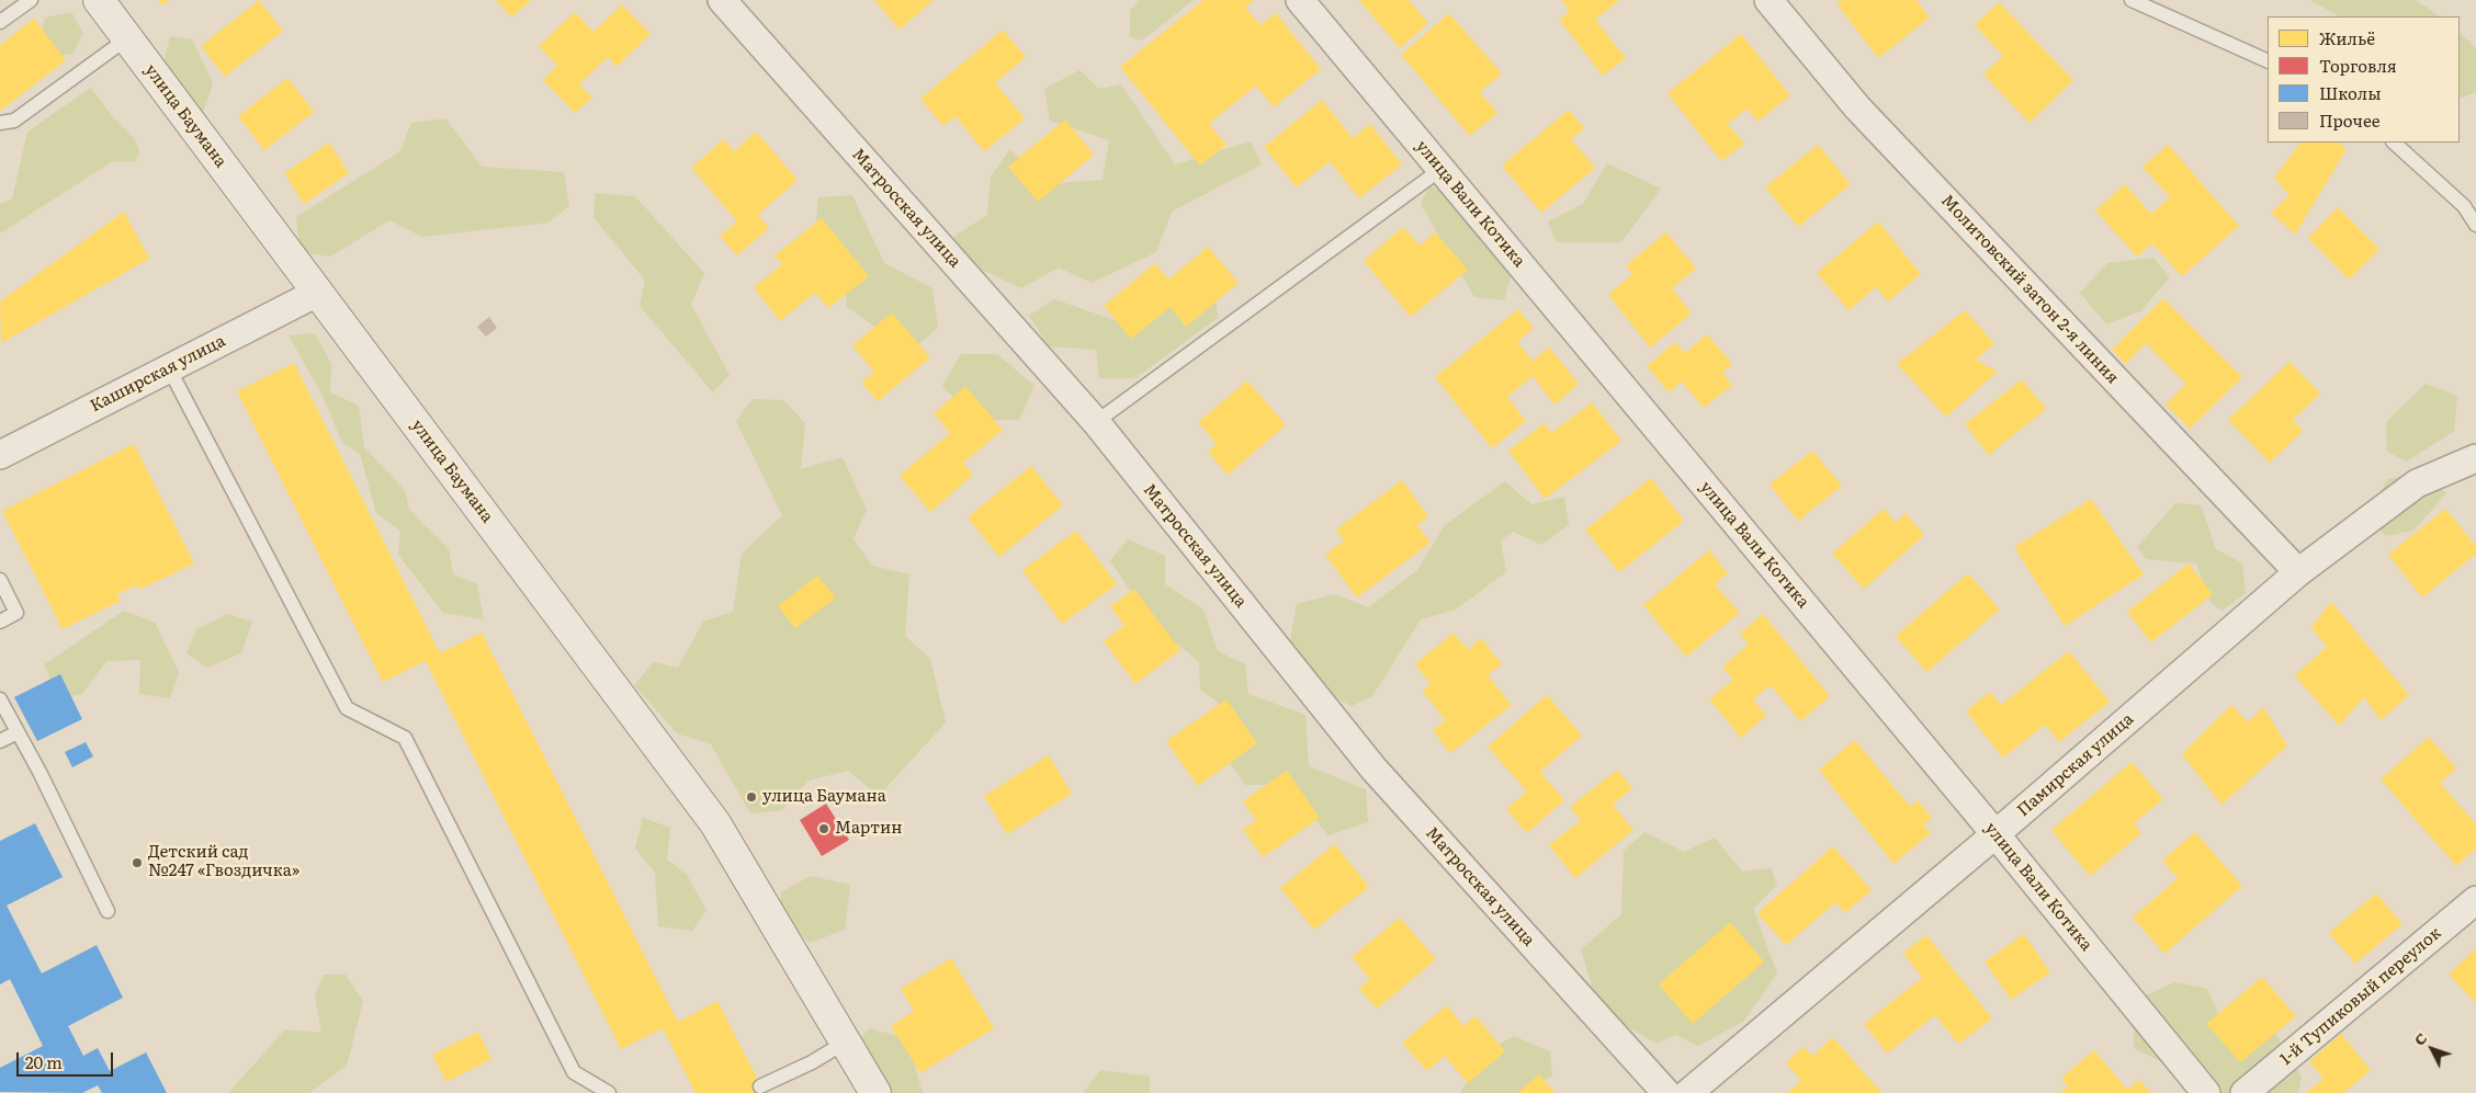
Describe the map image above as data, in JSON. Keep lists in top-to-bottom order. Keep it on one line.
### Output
{"streets":{"street":["улица Баумана","улица Вали Котика","Матросская улица","Молитовский затон 2-я линия","Каширская улица","Памирская улица","1-й Тупиковый переулок"]},"crossings":[["улица Баумана","Каширская улица"],["улица Вали Котика","Памирская улица"],["Молитовский затон 2-я линия","Памирская улица"]],"places":["улица Баумана","Мартин","Детский сад №247 «Гвоздичка»"],"legend":["Жильё","Торговля","Школы","Прочее"],"scale_bar":"20 m","north":"top left"}
